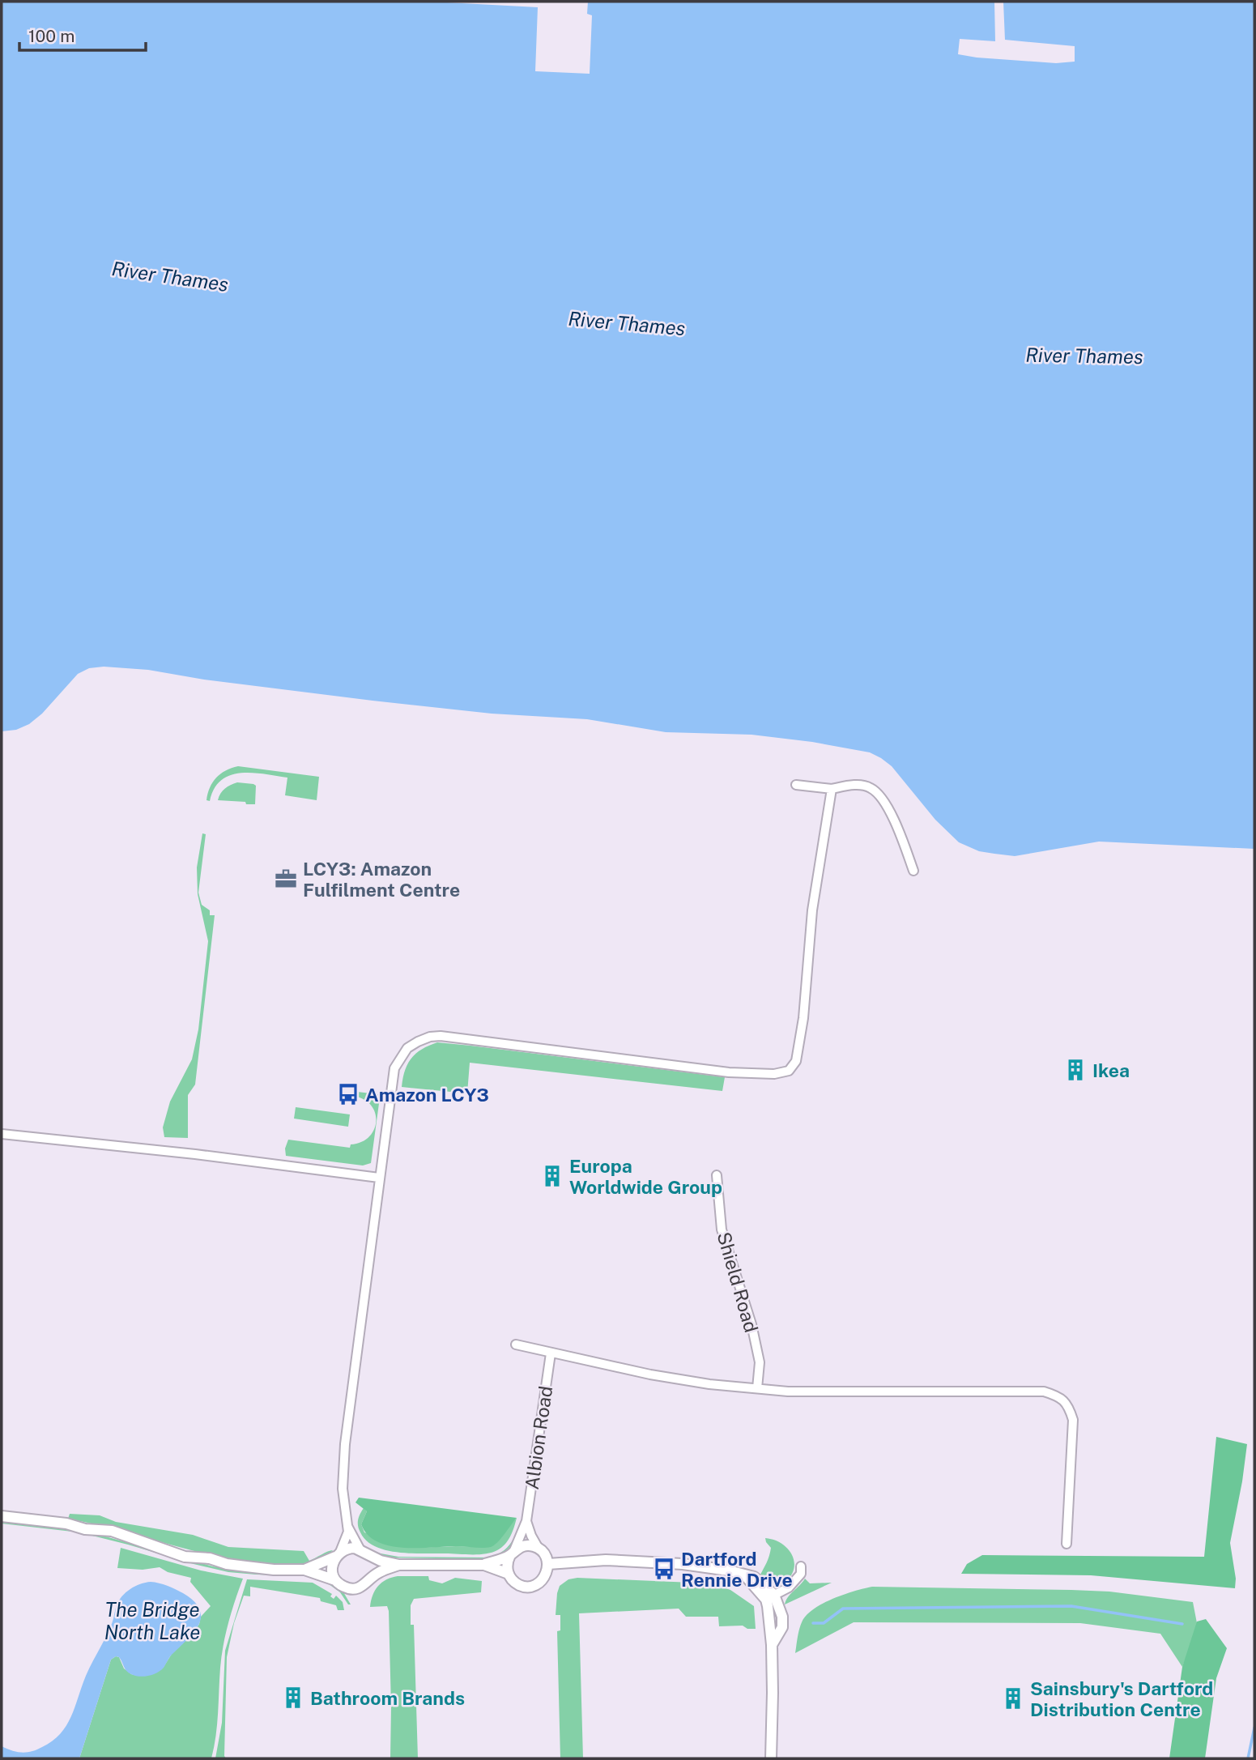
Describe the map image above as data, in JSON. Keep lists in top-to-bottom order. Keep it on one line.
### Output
{"streets":{"street":["Shield Road","Albion Road"]},"water":["River Thames","The Bridge North Lake"],"places":{"office":["LCY3: Amazon Fulfilment Centre"],"building":["Ikea","Europa Worldwide Group","Bathroom Brands","Sainsbury's Dartford Distribution Centre"],"bus stop":["Amazon LCY3","Dartford Rennie Drive"]},"scale_bar":"100 m"}
